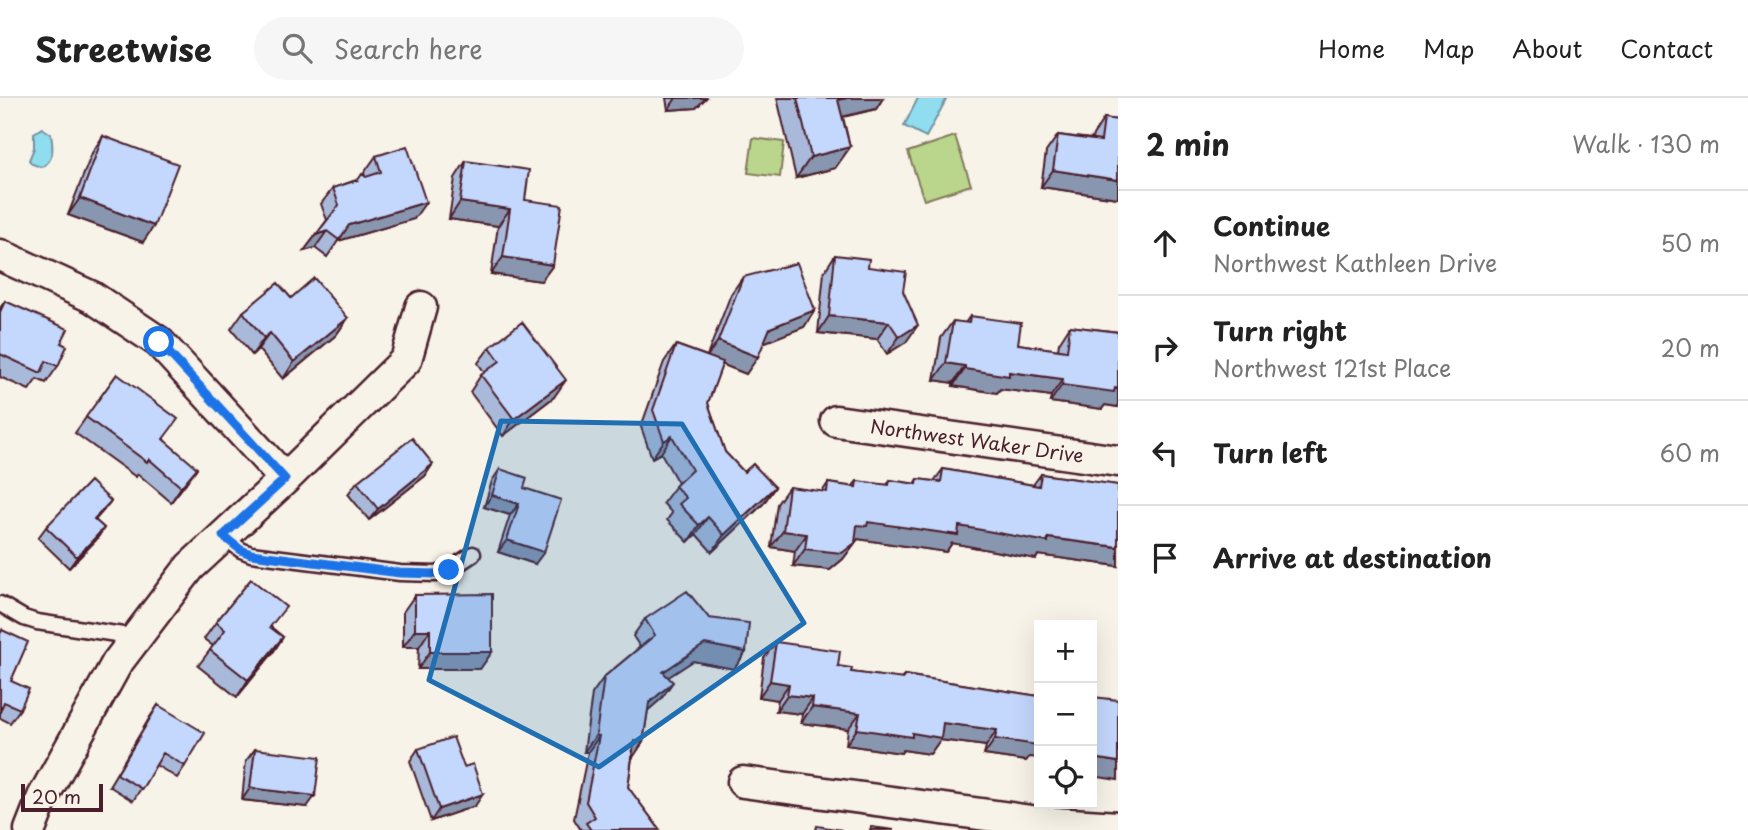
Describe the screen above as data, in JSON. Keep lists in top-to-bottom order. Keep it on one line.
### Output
{"streets":{"street":["Northwest Waker Drive"]},"scale_bar":"20 m","page":{"header":"Streetwise","search":"Search here","nav":["Home","Map","About","Contact"],"heading":["2 min","Walk · 130 m"],"list":[["Continue","Northwest Kathleen Drive","50 m"],["Turn right","Northwest 121st Place","20 m"],["Turn left","60 m"],"Arrive at destination"],"map_buttons":["+","−"],"scale":"20 m"}}
